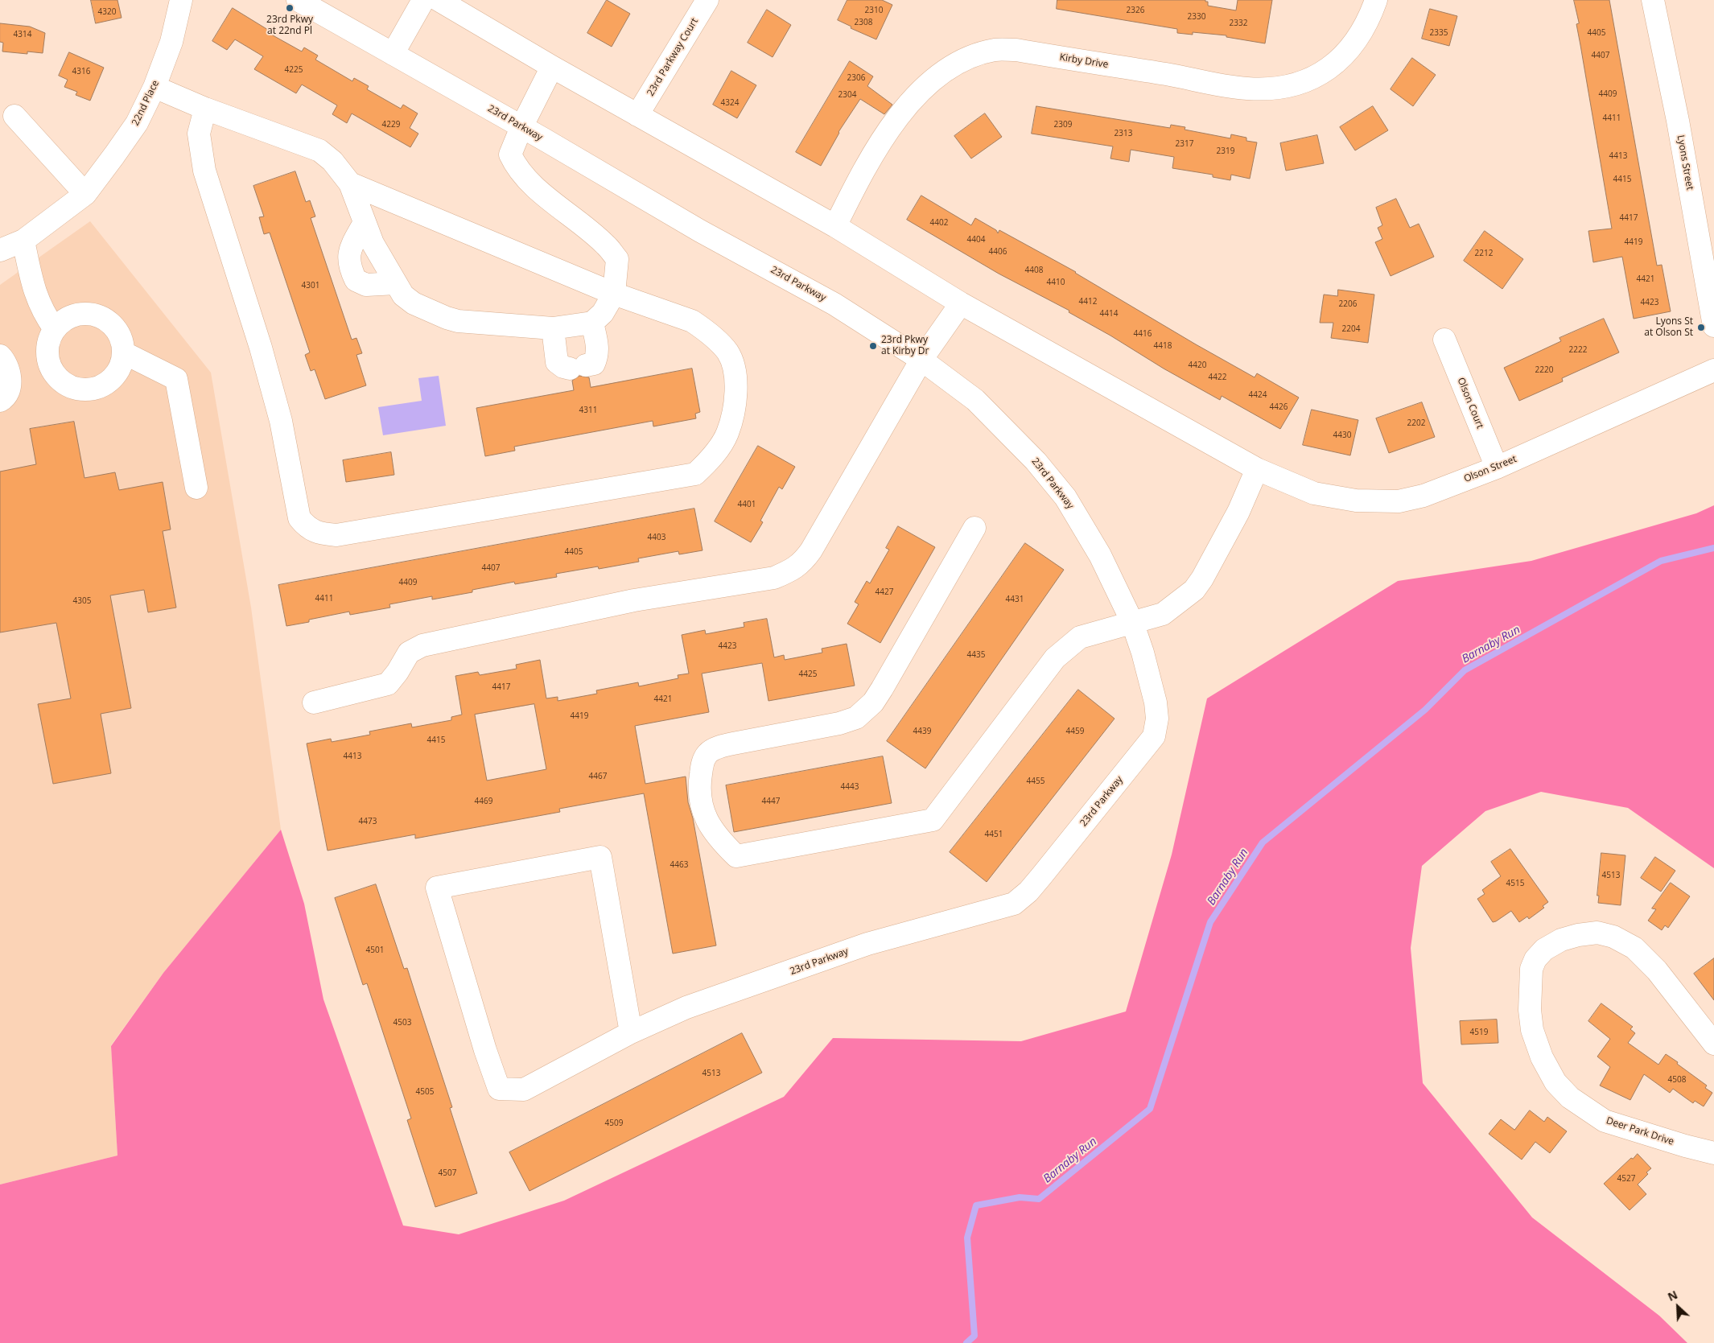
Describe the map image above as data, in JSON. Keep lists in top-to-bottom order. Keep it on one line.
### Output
{"streets":{"street":["23rd Parkway Court","Kirby Drive","22nd Place","23rd Parkway","Lyons Street","Olson Court","Olson Street","Deer Park Drive"]},"crossings":[["Olson Court","Olson Street"]],"water":["Barnaby Run"],"places":["23rd Pkwy at 22nd Pl","Lyons St at Olson St","23rd Pkwy at Kirby Dr"],"house_numbers":["2310","2326","4320","2330","2308","2332","2335","4405","4314","4407","4225","4316","2306","4409","2304","4324","4411","4229","2309","2313","2317","2319","4413","4415","4417","4402","4404","4419","4406","2212","4408","4421","4410","4301","4412","4423","2206","4414","2204","4416","4418","2222","4420","2220","4422","4424","4426","4311","2202","4430","4401","4403","4405","4407","4409","4427","4411","4431","4305","4423","4435","4425","4417","4421","4419","4439","4459","4415","4413","4467","4455","4443","4469","4447","4473","4451","4463","4513","4515","4501","4503","4519","4513","4508","4505","4509","4507","4527"],"north":"top left"}
